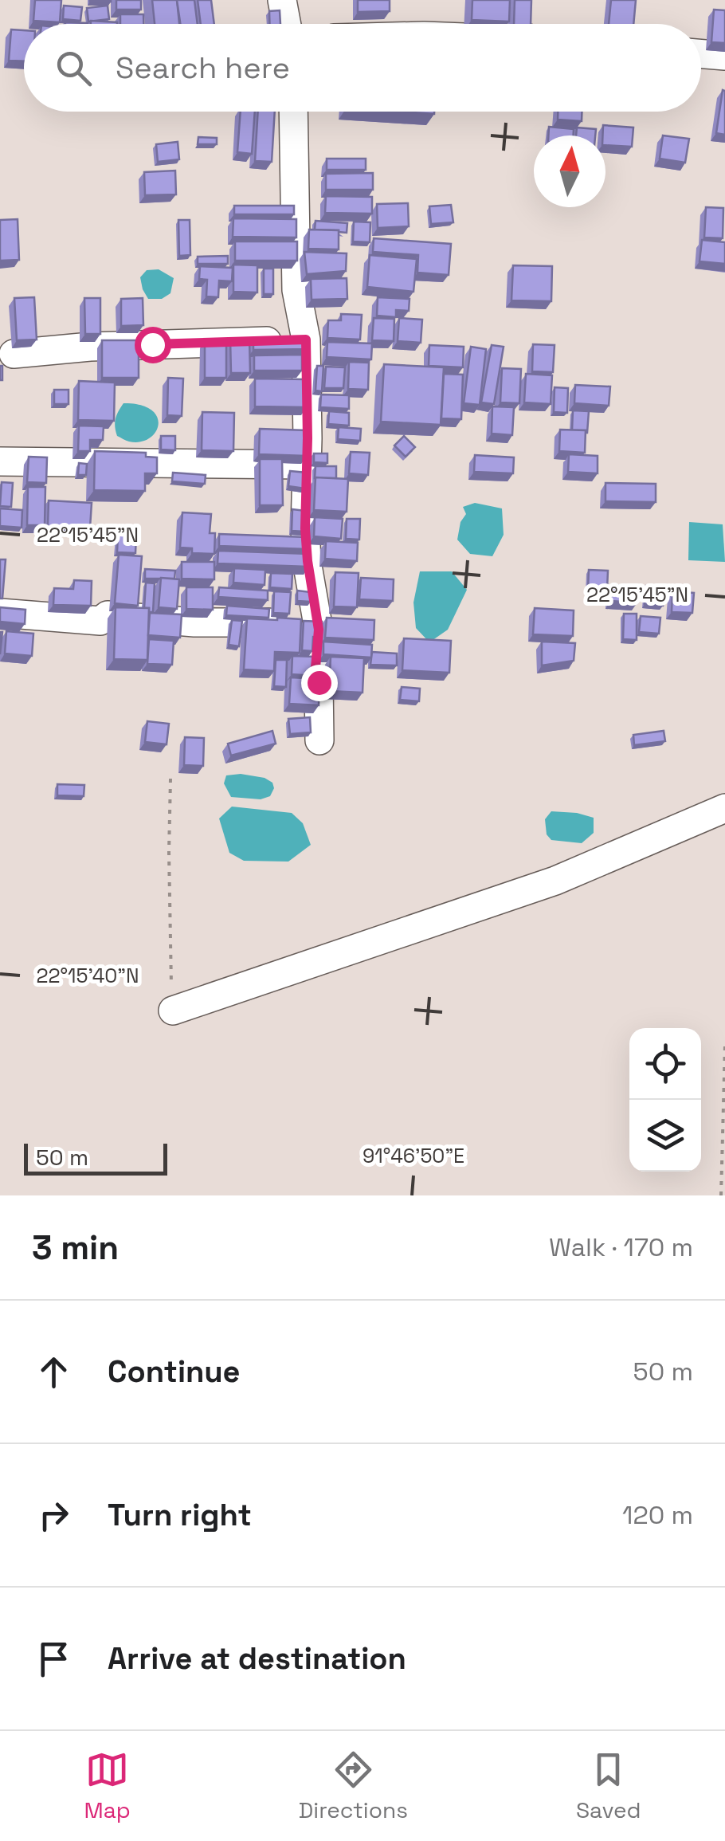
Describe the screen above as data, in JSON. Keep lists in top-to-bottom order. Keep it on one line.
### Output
{"scale_bar":"50 m","north":"top","page":{"search":"Search here","scale":"50 m","heading":["3 min","Walk · 170 m"],"list":[["Continue","50 m"],["Turn right","120 m"],"Arrive at destination"],"nav":["Map","Directions","Saved"]},"coordinates":["22°15'45\"N","22°15'40\"N","91°46'50\"E"]}
